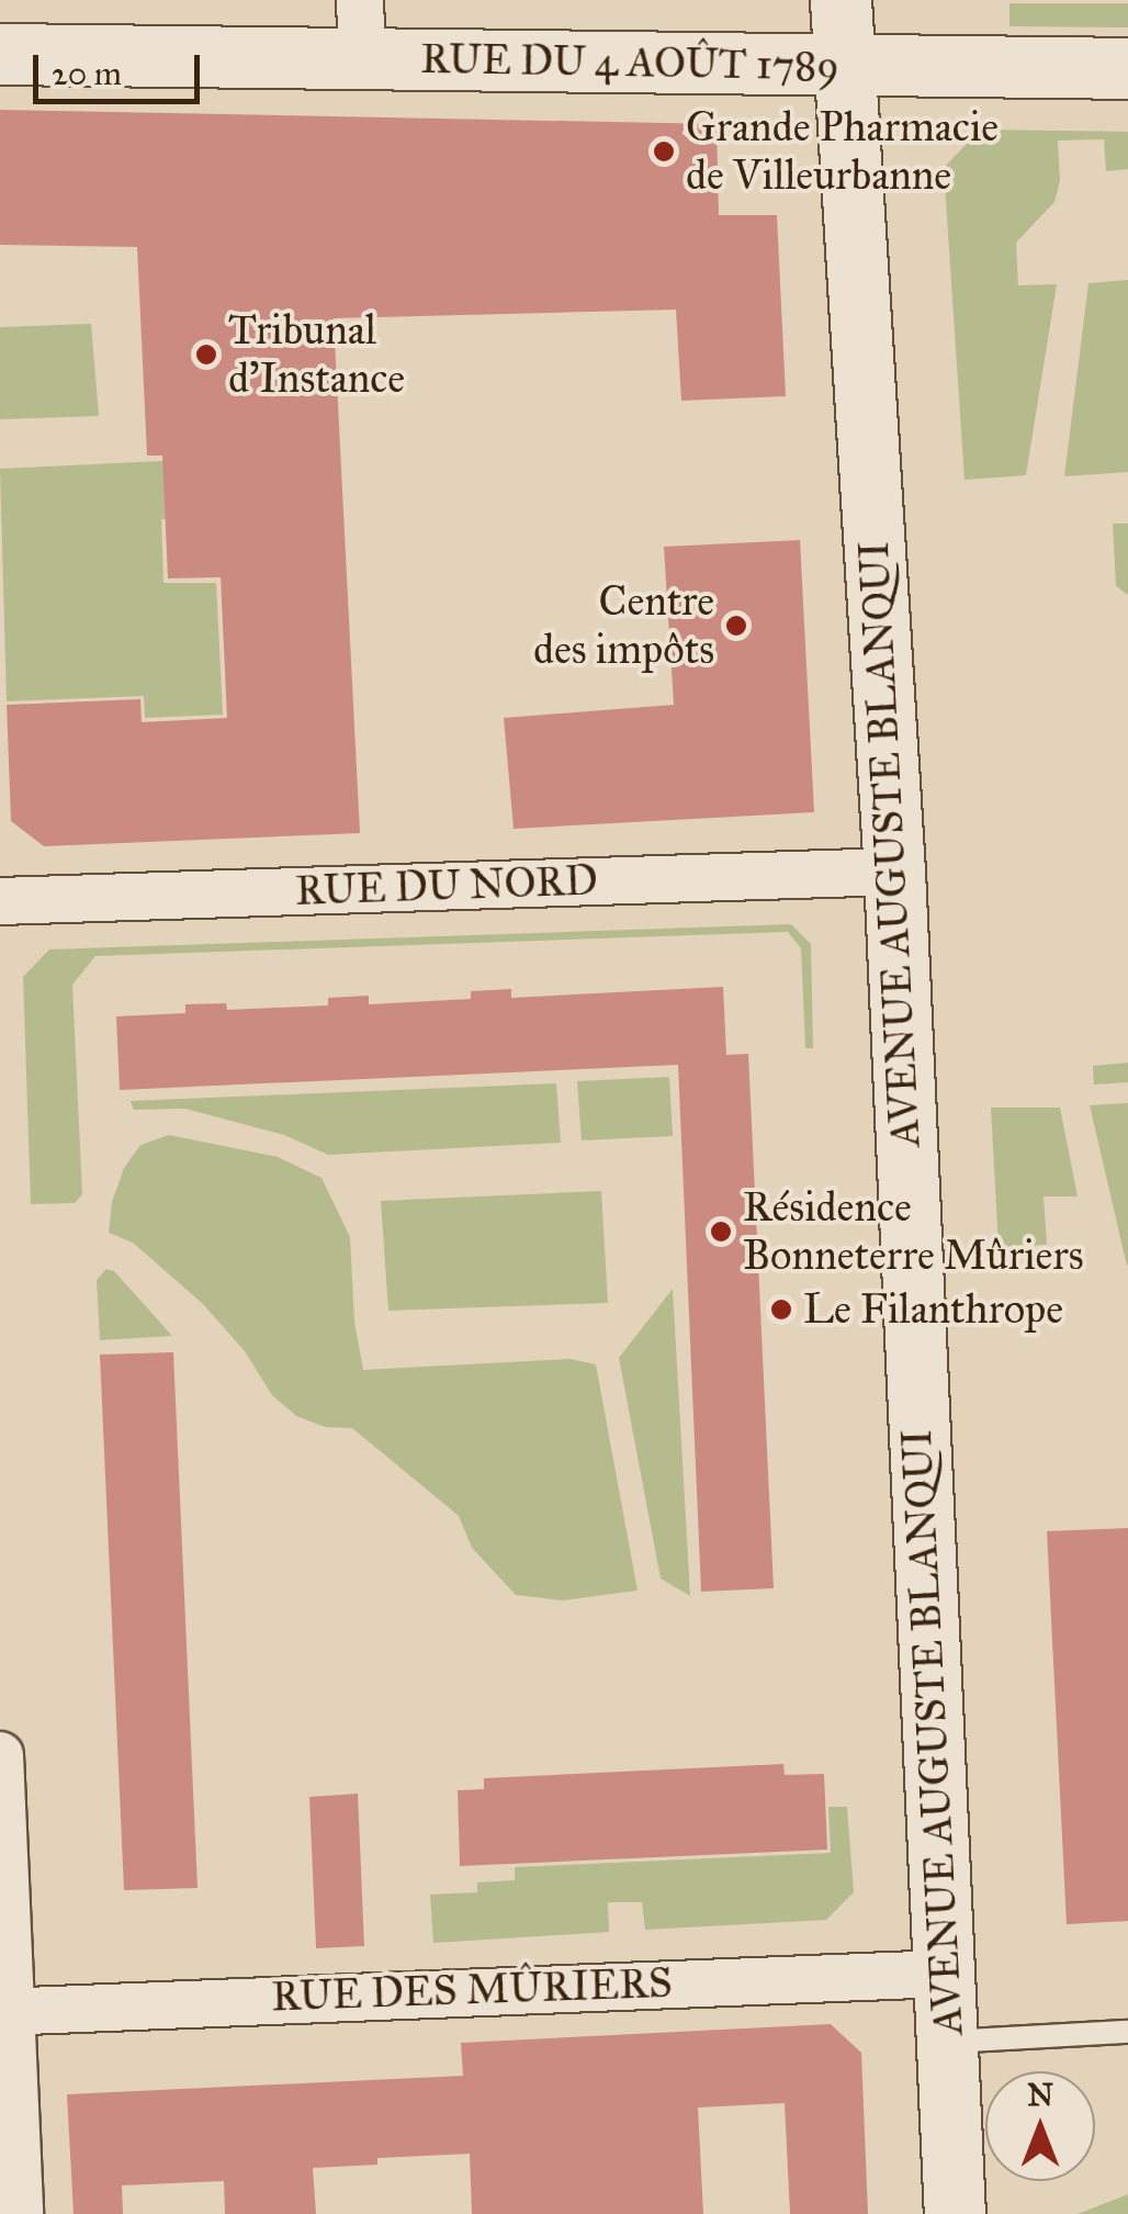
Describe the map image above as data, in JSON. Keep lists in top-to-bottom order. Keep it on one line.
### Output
{"streets":{"street":["RUE DU 4 AOÛT 1789","AVENUE AUGUSTE BLANQUI","RUE DU NORD","RUE DES MÛRIERS"]},"crossings":[["RUE DU 4 AOÛT 1789","AVENUE AUGUSTE BLANQUI"],["AVENUE AUGUSTE BLANQUI","RUE DU NORD"],["AVENUE AUGUSTE BLANQUI","RUE DES MÛRIERS"]],"places":["Grande Pharmacie de Villeurbanne","Tribunal d'Instance","Centre des impôts","Résidence Bonneterre Mûriers","Le Filanthrope"],"scale_bar":"20 m","north":"top"}
